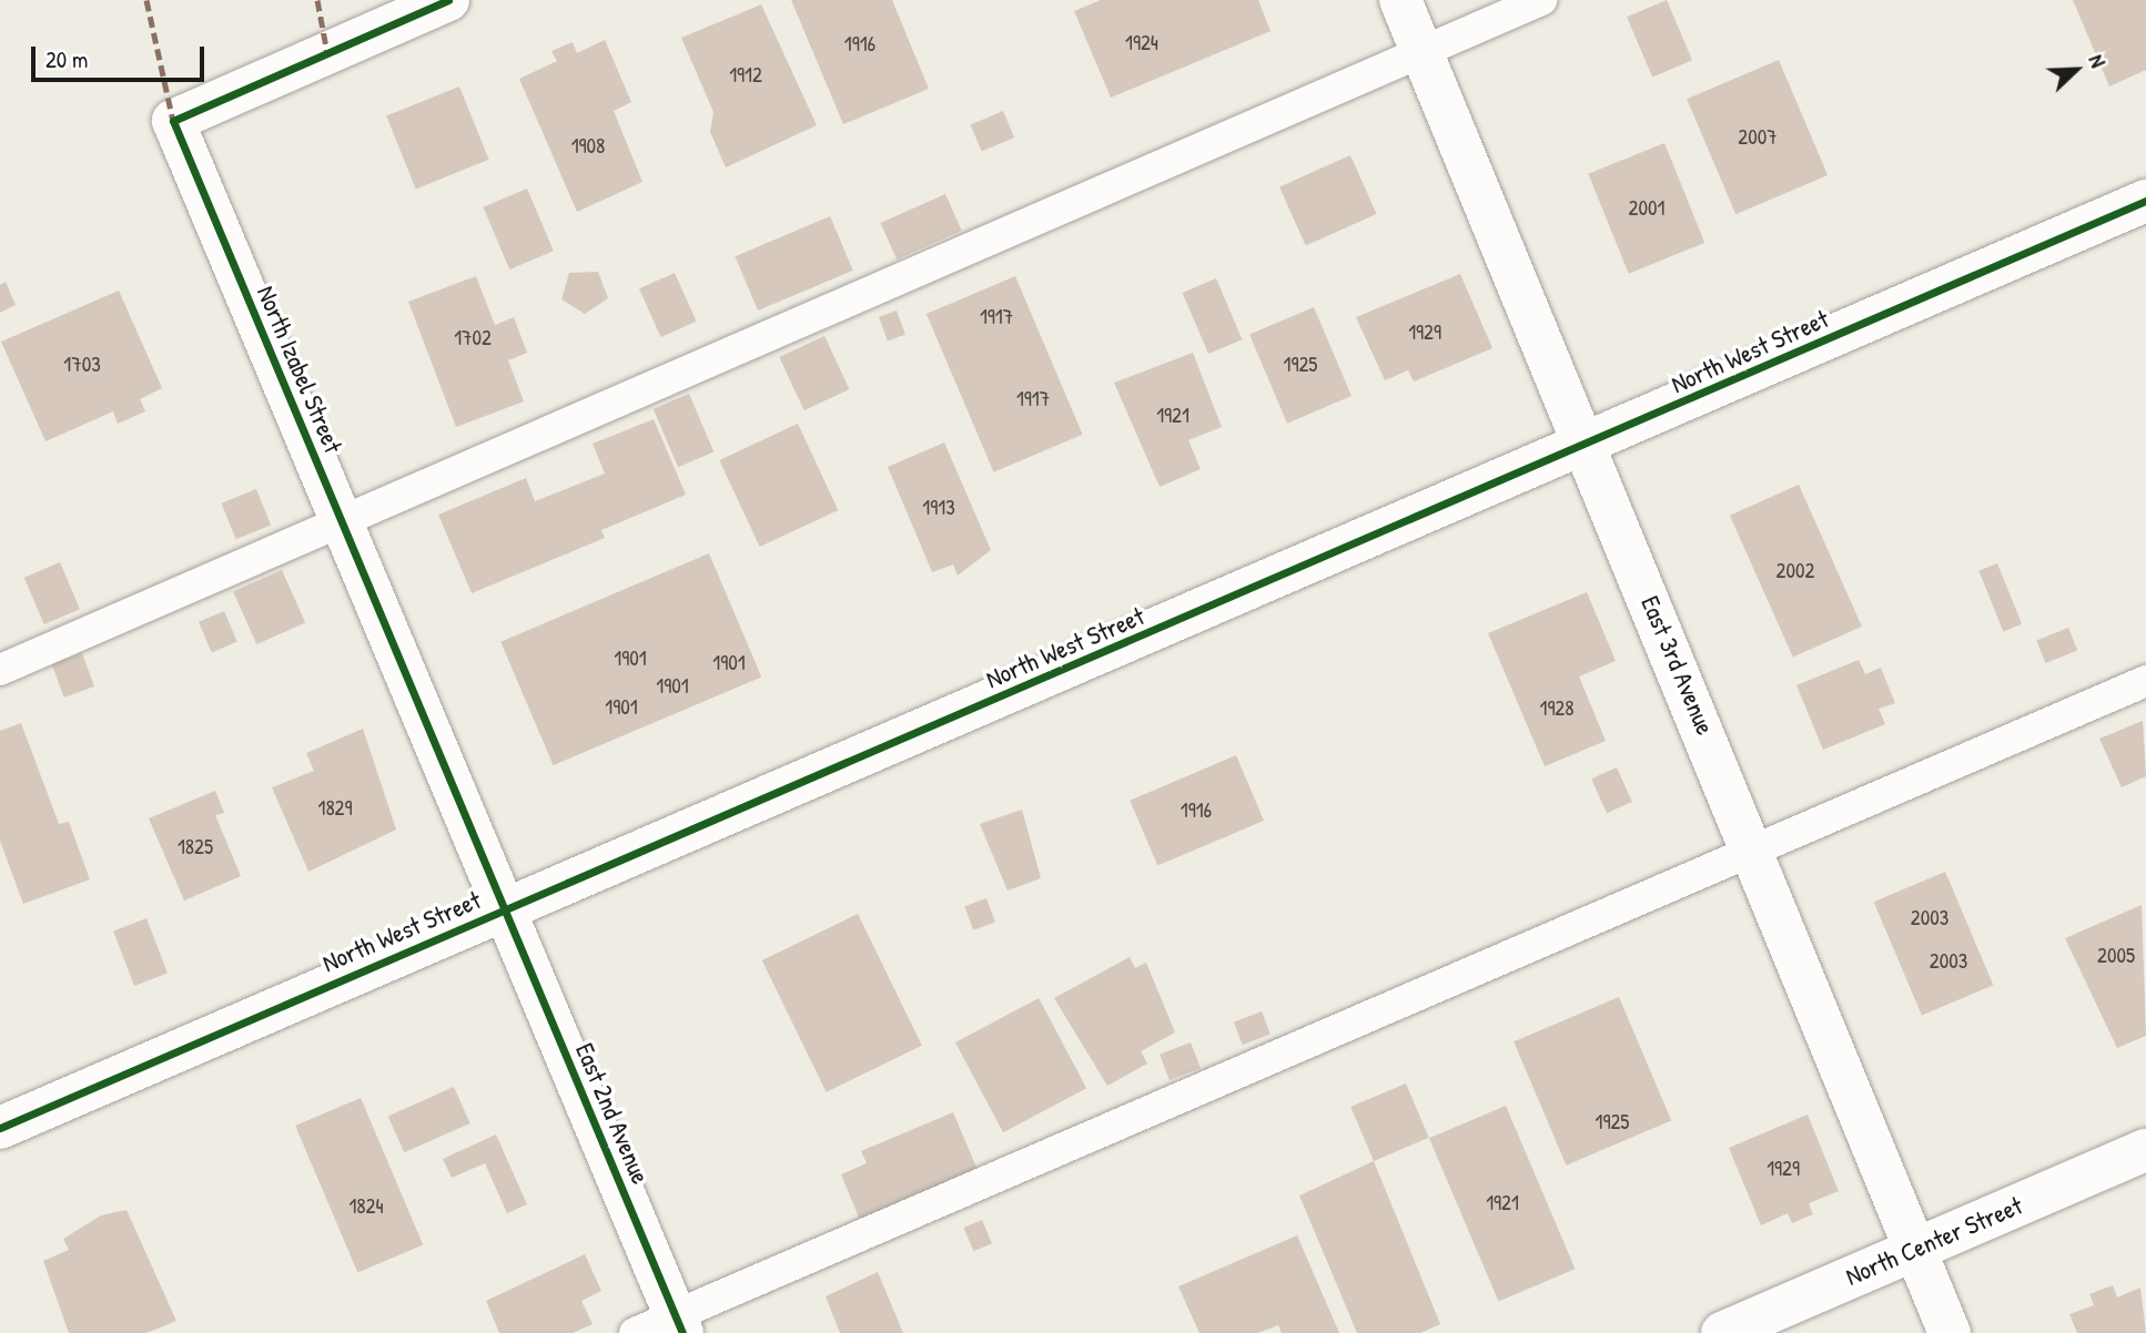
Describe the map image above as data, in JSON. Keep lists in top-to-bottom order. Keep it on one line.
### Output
{"streets":{"street":["North West Street","North Izabel Street","East 3rd Avenue","East 2nd Avenue","North Center Street"]},"crossings":[["North West Street","North Izabel Street"],["North West Street","East 3rd Avenue"],["North West Street","East 2nd Avenue"],["North Izabel Street","East 2nd Avenue"],["East 3rd Avenue","North Center Street"]],"house_numbers":["1924","1916","1912","2007","1908","2001","1917","1929","1702","1703","1925","1917","1921","1913","2002","1901","1901","1901","1901","1928","1829","1916","1825","2003","2005","2003","1925","1929","1921","1824"],"scale_bar":"20 m","north":"top right"}
